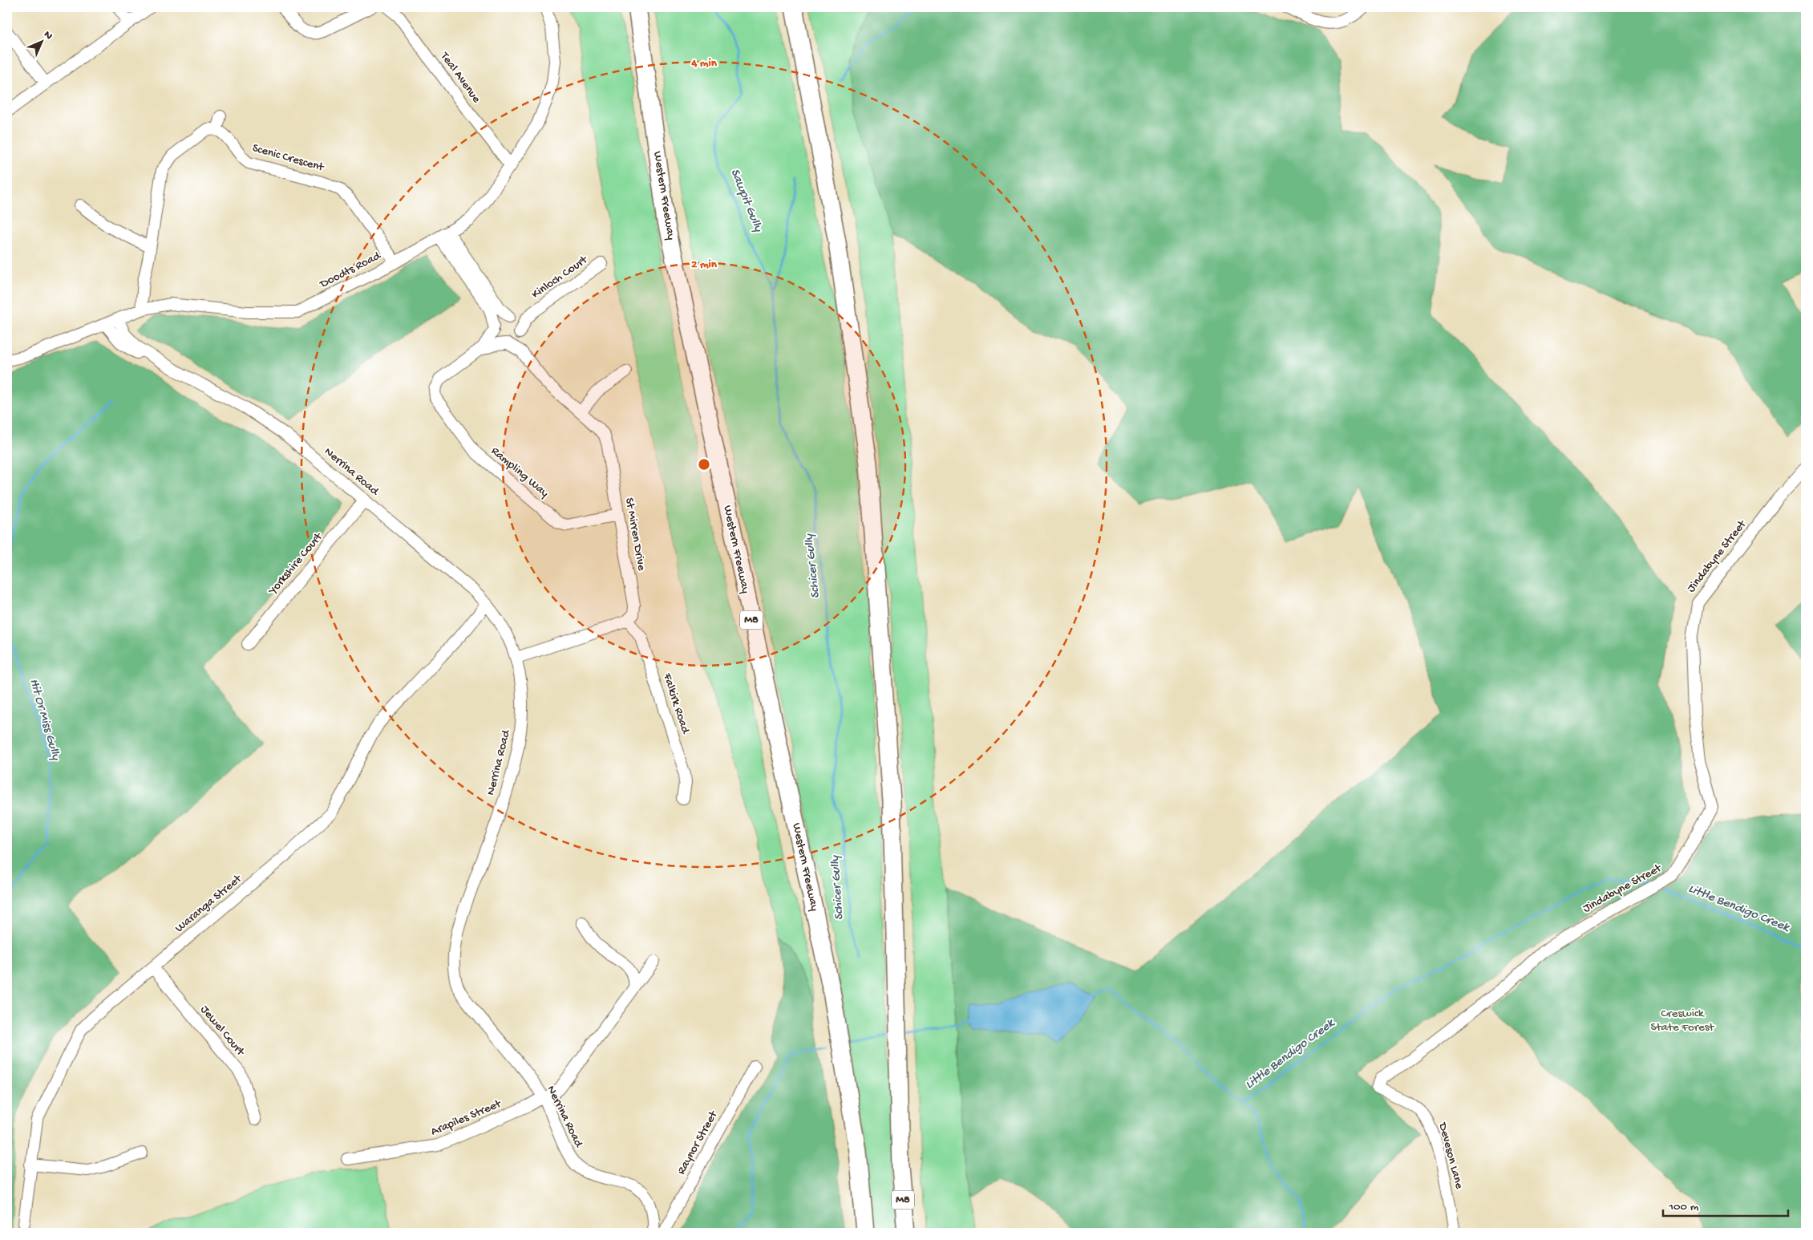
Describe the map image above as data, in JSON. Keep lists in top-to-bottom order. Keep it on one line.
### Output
{"streets":{"highway":["Western Freeway","M8"],"street":["Teal Avenue","Scenic Crescent","Doodts Road","Kinloch Court","Nerrina Road","Rampling Way","St Mirren Drive","Jindabyne Street","Yorkshire Court","Falkirk Road","Waranga Street","Jewel Court","Arapiles Street","Raynor Street","Deveson Lane"]},"crossings":[["Teal Avenue","Doodts Road"],["Scenic Crescent","Doodts Road"],["Doodts Road","Nerrina Road"],["Kinloch Court","St Mirren Drive"],["Nerrina Road","Yorkshire Court"],["Nerrina Road","Waranga Street"],["Nerrina Road","Arapiles Street"],["Rampling Way","St Mirren Drive"],["St Mirren Drive","Falkirk Road"],["Jindabyne Street","Deveson Lane"],["Waranga Street","Jewel Court"]],"water":["Sawpit Gully","Schicer Gully","Hit Or Miss Gully","Little Bendigo Creek"],"parks":["Creswick State Forest"],"scale_bar":"100 m","north":"top right","rings":["4 min","2 min"]}
